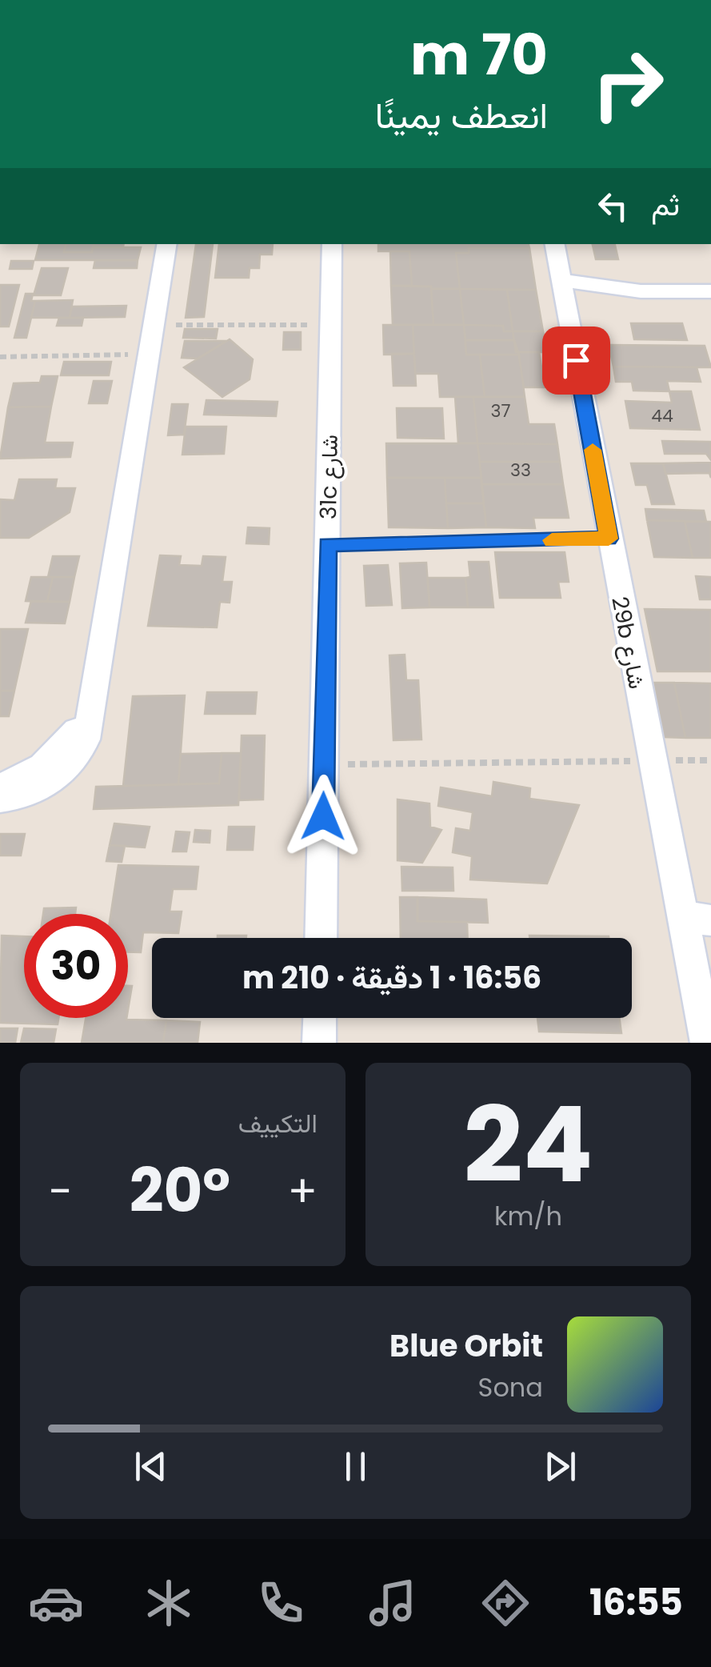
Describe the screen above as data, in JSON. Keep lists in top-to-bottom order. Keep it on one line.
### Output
{"streets":{"street":["31c شارع","29b شارع"]},"house_numbers":["37","44","33"],"page":{"turn":["70 m","انعطف يمينًا"],"then":"ثم","limit":"30","trip":"16:56 · 1 دقيقة · 210 m","tile":[["24","km/h"],"التكييف"],"heat":["−","20°","+"],"song":["Blue Orbit","Sona"],"tabs":"16:55"}}
